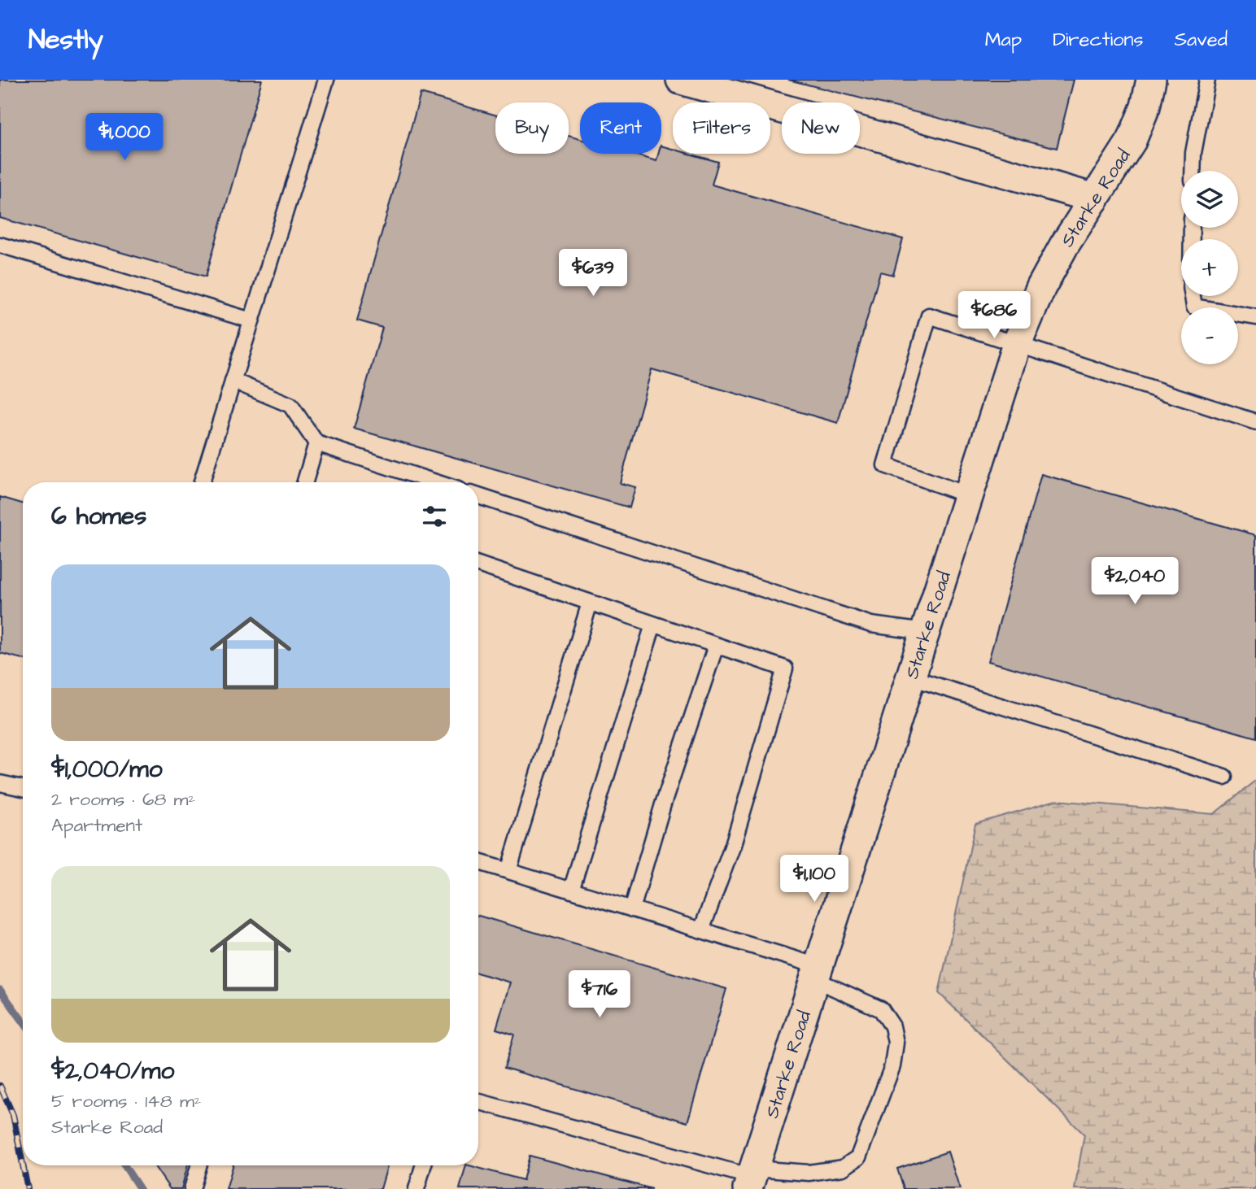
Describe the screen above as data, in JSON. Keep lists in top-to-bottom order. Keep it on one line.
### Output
{"streets":{"street":["Starke Road"]},"page":{"header":"Nestly","nav":["Map","Directions","Saved"],"chip":["Buy","Rent","Filters","New"],"price":["$1,000","$639","$686","$2,040","$1,100","$716"],"map_buttons":["+","−"],"heading":"6 homes","list":[{"name":"$1,000/mo","note":"2 rooms · 68 m² · Apartment"},{"name":"$2,040/mo","note":"5 rooms · 148 m² · Starke Road"}]}}
